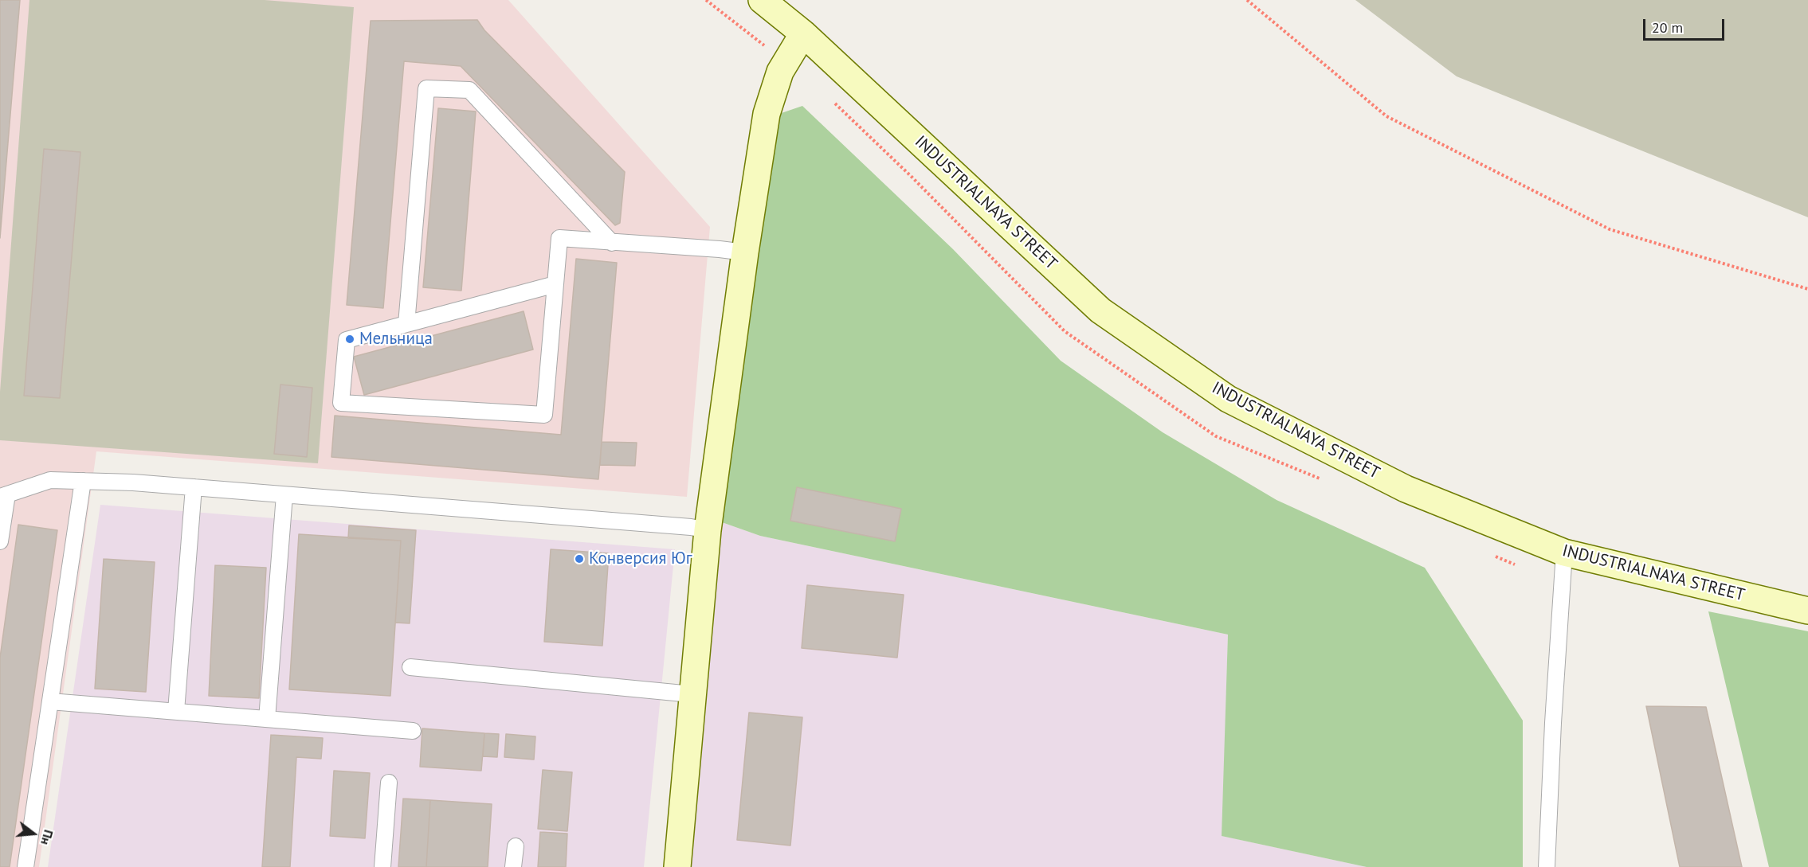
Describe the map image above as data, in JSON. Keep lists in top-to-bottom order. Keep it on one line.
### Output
{"streets":{"main road":["INDUSTRIALNAYA STREET"]},"places":["Мельница","Конверсия Юг"],"scale_bar":"20 m","north":"right"}
